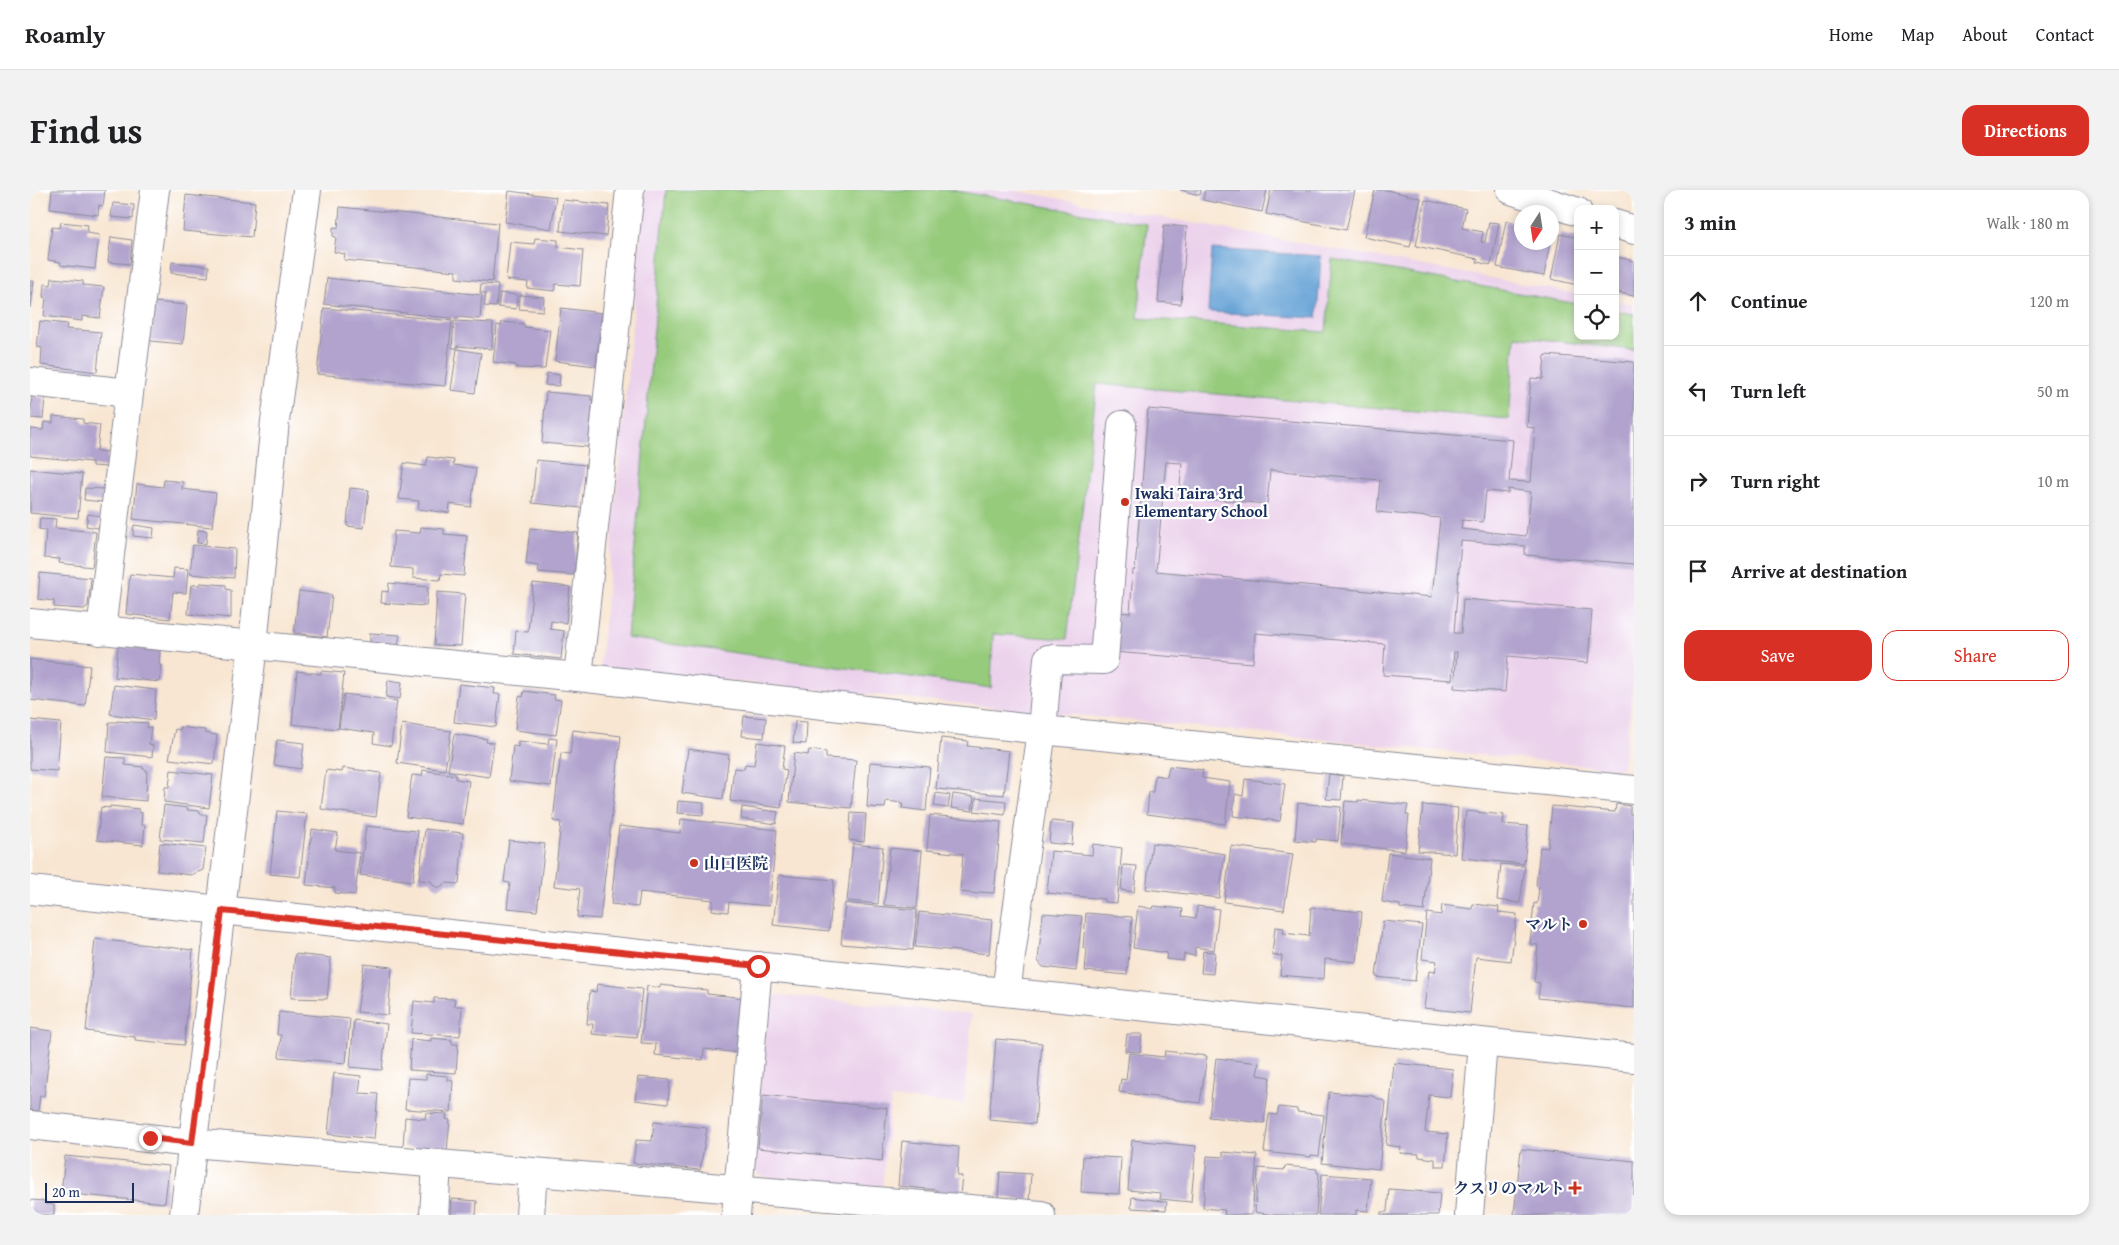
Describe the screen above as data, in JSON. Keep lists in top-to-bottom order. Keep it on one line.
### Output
{"places":{"other":["Iwaki Taira 3rd Elementary School","山口医院","マルト"],"health":["クスリのマルト"]},"scale_bar":"20 m","north":"bottom","page":{"header":"Roamly","nav":["Home","Map","About","Contact"],"title":"Find us","buttons":["Directions",["Save","Share"]],"heading":["3 min","Walk · 180 m"],"map_buttons":["+","−"],"list":[["Continue","120 m"],["Turn left","50 m"],["Turn right","10 m"],"Arrive at destination"],"scale":"20 m"}}
